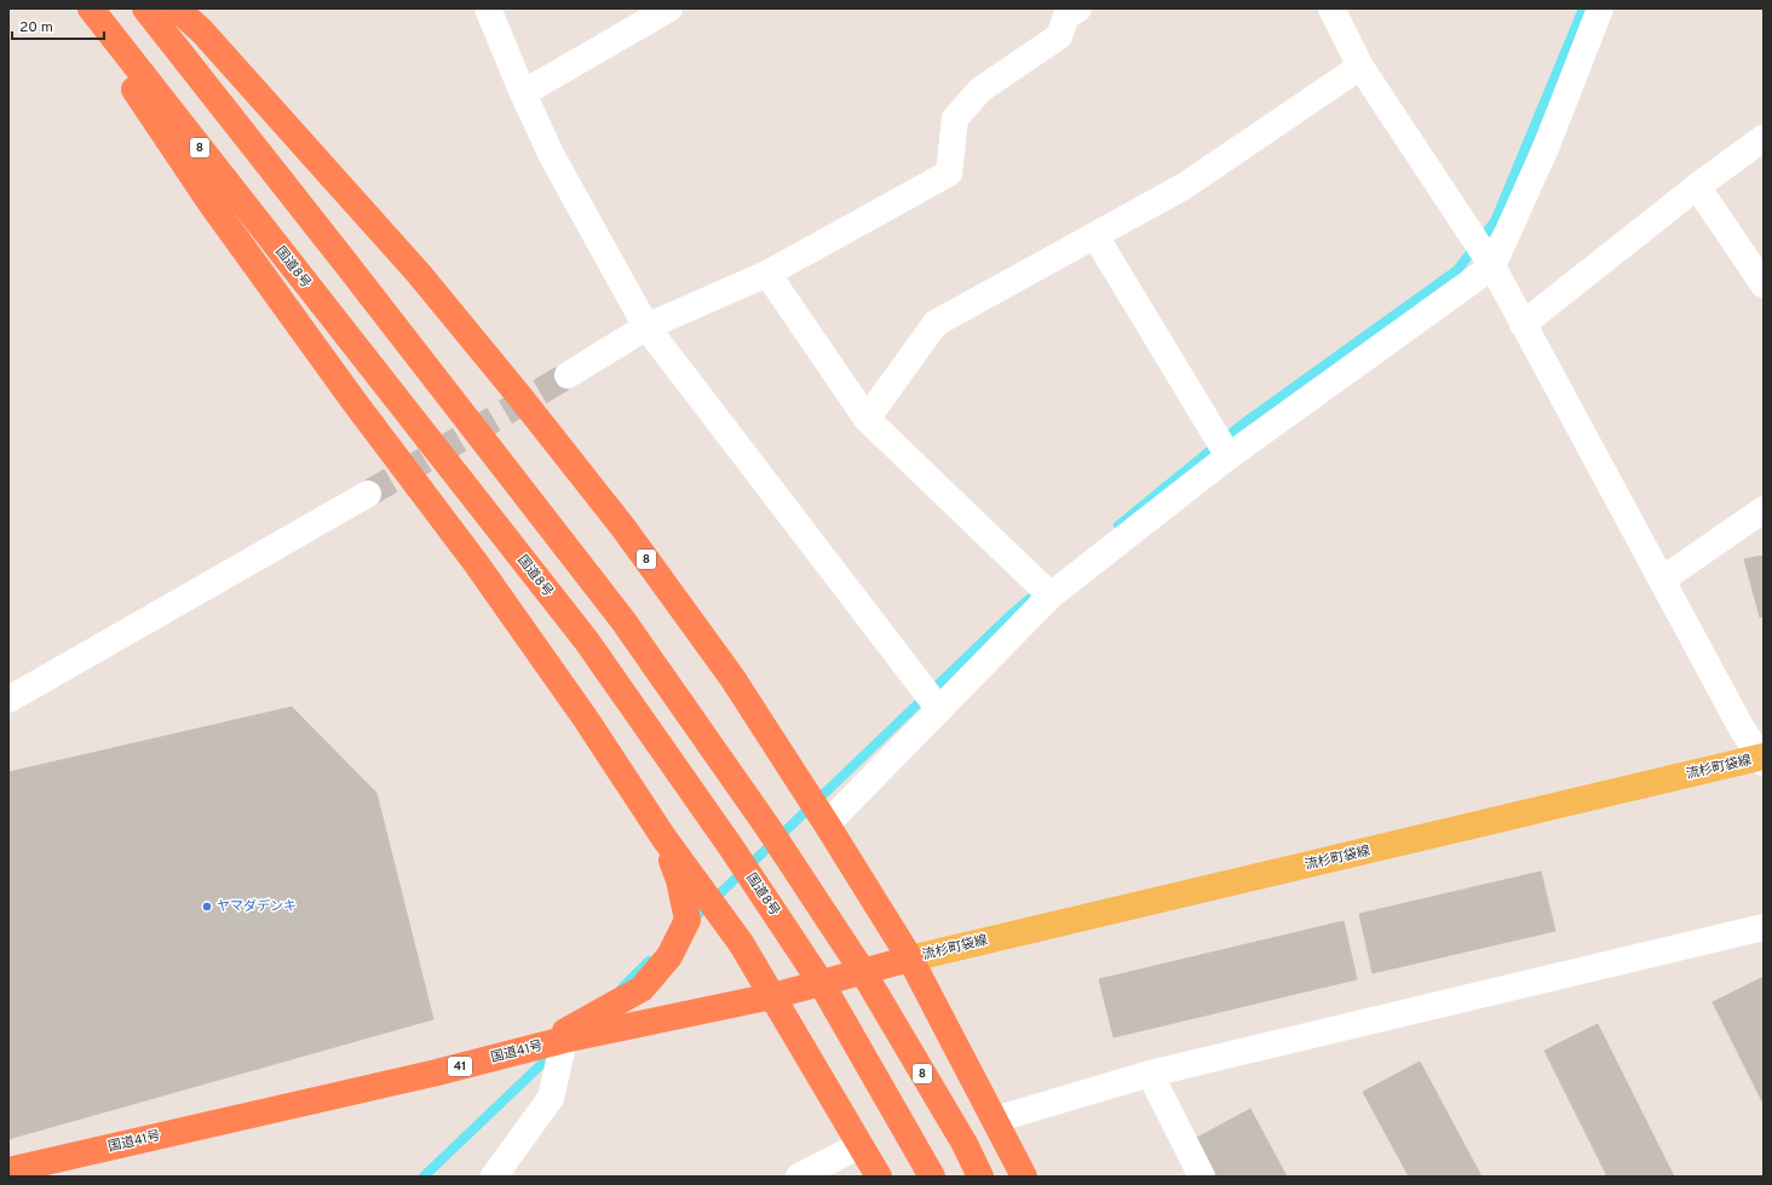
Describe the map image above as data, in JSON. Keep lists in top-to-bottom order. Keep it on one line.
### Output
{"streets":{"highway":["8","国道8号","国道41号","41"],"main road":["流杉町袋線"]},"crossings":[["8","流杉町袋線"],["8","国道41号"],["流杉町袋線","国道41号"]],"places":["ヤマダデンキ"],"scale_bar":"20 m"}
